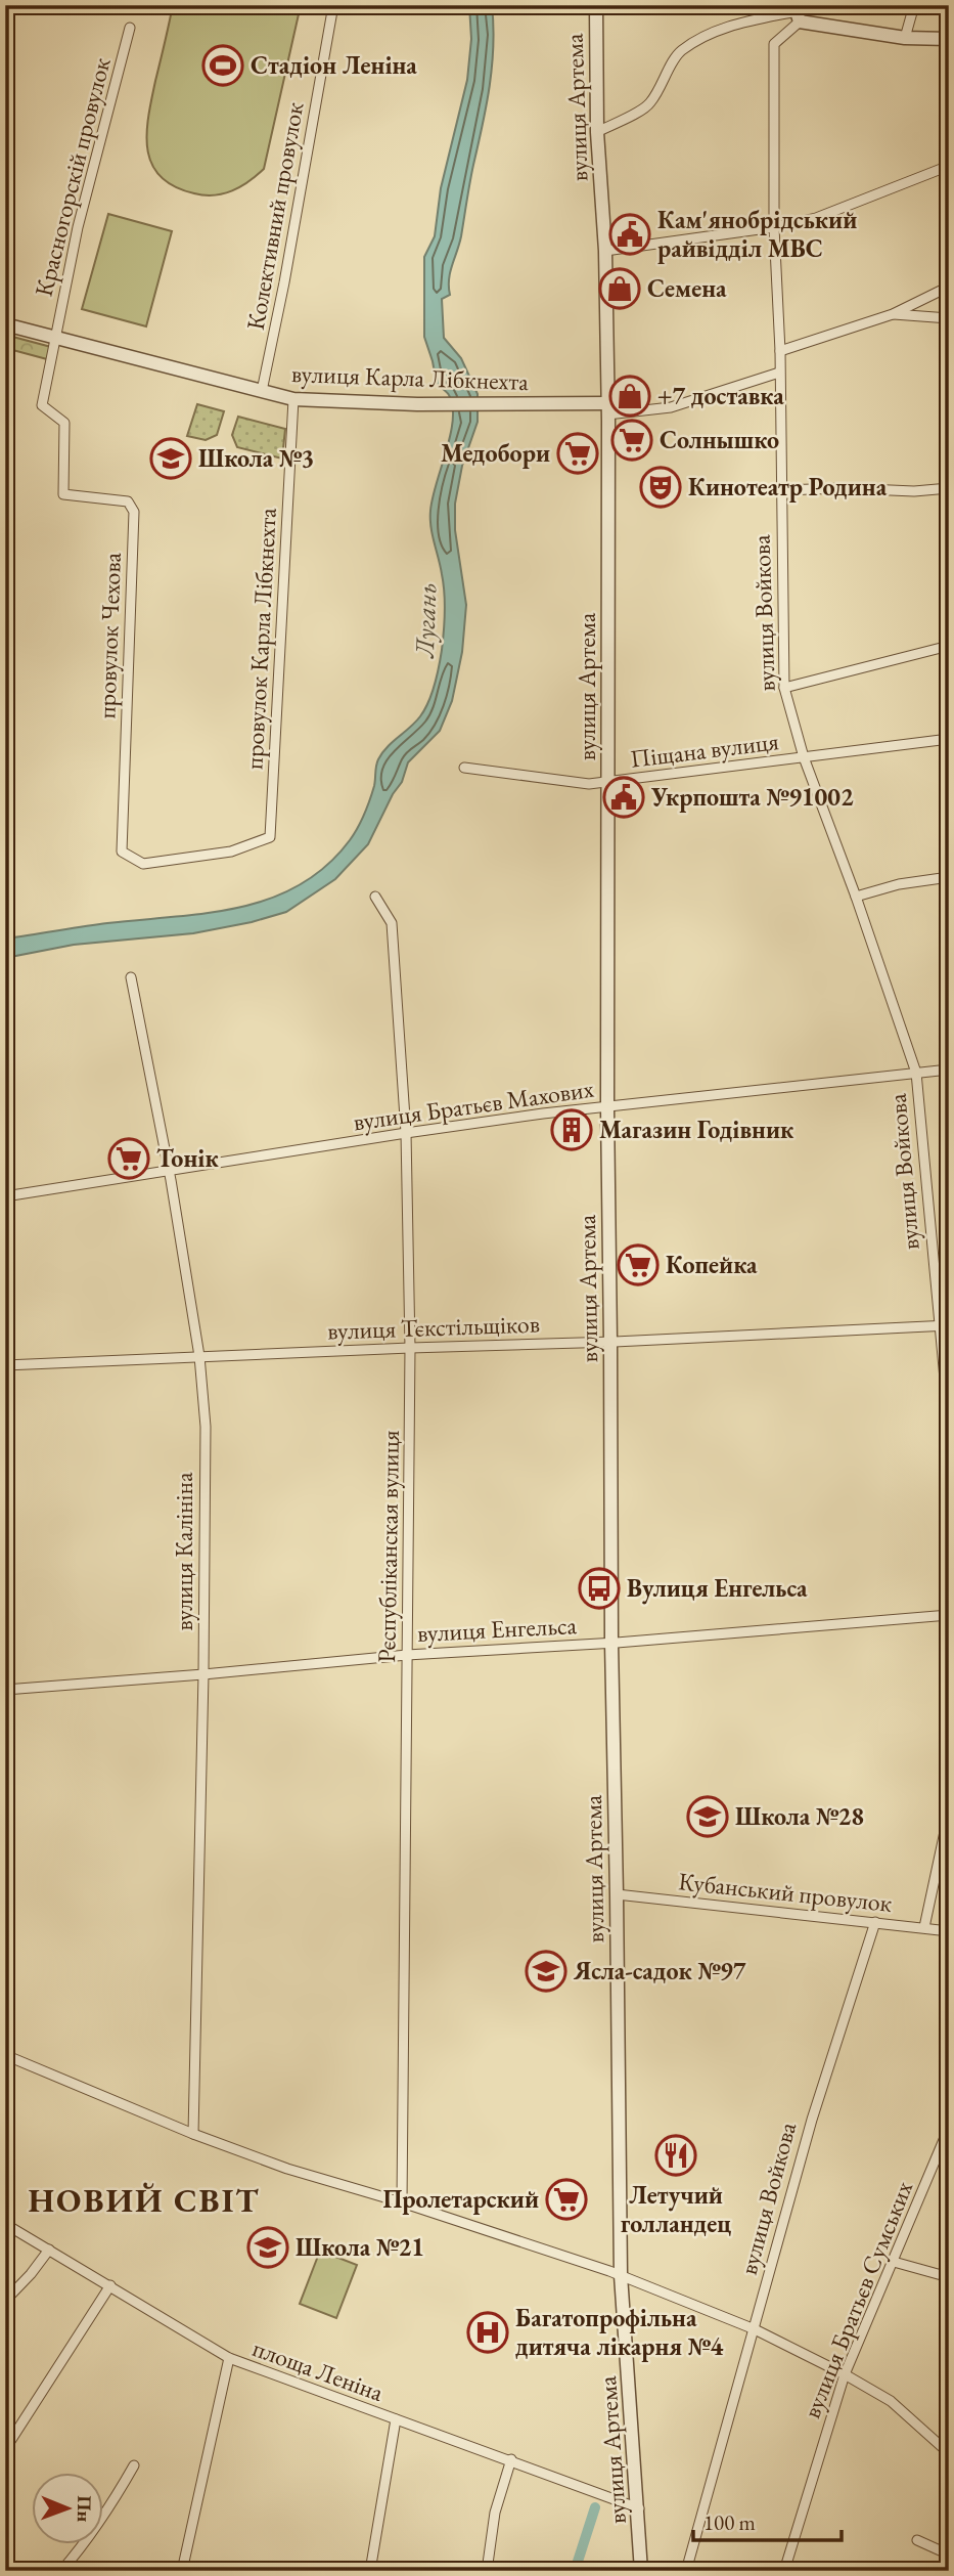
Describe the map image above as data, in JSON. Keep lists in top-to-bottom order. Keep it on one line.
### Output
{"streets":{"street":["вулиця Артема","Красногорскій провулок","Колективний провулок","вулиця Карла Лібкнехта","вулиця Войкова","провулок Чехова","провулок Карла Лібкнехта","Піщана вулиця","вулиця Братьєв Махових","вулиця Тєкстільщіков","Рєспубліканская вулиця","вулиця Калініна","вулиця Енгельса","Кубанський провулок","вулиця Братьєв Сумських","площа Леніна"]},"crossings":[["вулиця Артема","вулиця Карла Лібкнехта"],["вулиця Артема","Піщана вулиця"],["вулиця Артема","вулиця Братьєв Махових"],["вулиця Артема","вулиця Тєкстільщіков"],["вулиця Артема","вулиця Енгельса"],["вулиця Артема","Кубанський провулок"],["вулиця Артема","площа Леніна"],["Красногорскій провулок","вулиця Карла Лібкнехта"],["Красногорскій провулок","провулок Чехова"],["Колективний провулок","вулиця Карла Лібкнехта"],["вулиця Карла Лібкнехта","провулок Чехова"],["вулиця Карла Лібкнехта","провулок Карла Лібкнехта"],["вулиця Войкова","Піщана вулиця"],["вулиця Войкова","вулиця Братьєв Махових"],["вулиця Войкова","вулиця Тєкстільщіков"],["вулиця Войкова","Кубанський провулок"],["провулок Чехова","провулок Карла Лібкнехта"],["вулиця Братьєв Махових","Рєспубліканская вулиця"],["вулиця Братьєв Махових","вулиця Калініна"],["вулиця Тєкстільщіков","Рєспубліканская вулиця"],["вулиця Тєкстільщіков","вулиця Калініна"],["Рєспубліканская вулиця","вулиця Енгельса"],["вулиця Калініна","вулиця Енгельса"]],"districts":["НОВИЙ СВІТ"],"water":["Лугань"],"places":{"sports":["Стадіон Леніна"],"public building":["Кам'янобрідський райвідділ МВС","Укрпошта №91002"],"shop":["Семена","+7 доставка"],"supermarket":["Солнышко","Медобори","Тонік","Копейка","Пролетарский"],"school or university":["Школа №3","Школа №28","Ясла-садок №97","Школа №21"],"theatre":["Кинотеатр Родина"],"building":["Магазин Годівник"],"bus stop":["Вулиця Енгельса"],"restaurant":["Летучий голландец"],"hospital":["Багатопрофільна дитяча лікарня №4"]},"scale_bar":"100 m","north":"right"}
